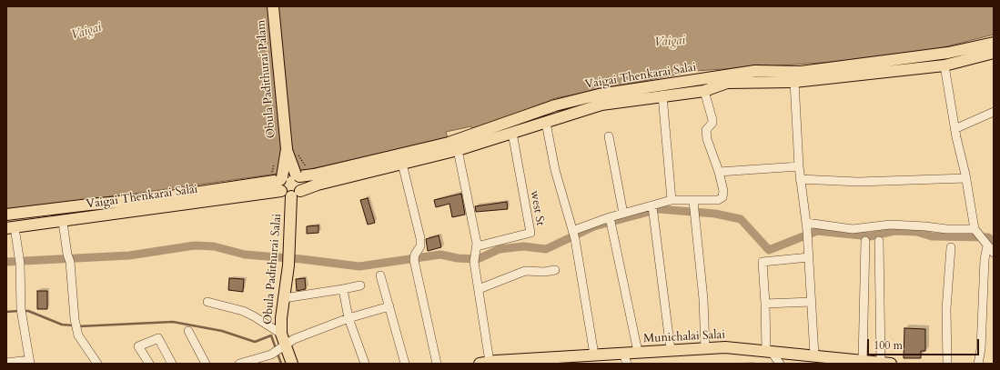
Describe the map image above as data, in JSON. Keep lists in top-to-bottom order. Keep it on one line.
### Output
{"streets":{"main road":["Vaigai Thenkarai Salai","Obula Padithurai Palam","Obula Padithurai Salai","Munichalai Salai"],"street":["west St"]},"crossings":[["Vaigai Thenkarai Salai","Obula Padithurai Palam"],["Vaigai Thenkarai Salai","west St"],["Vaigai Thenkarai Salai","Obula Padithurai Salai"],["Obula Padithurai Palam","Obula Padithurai Salai"]],"water":["Vaigai"],"scale_bar":"100 m"}
